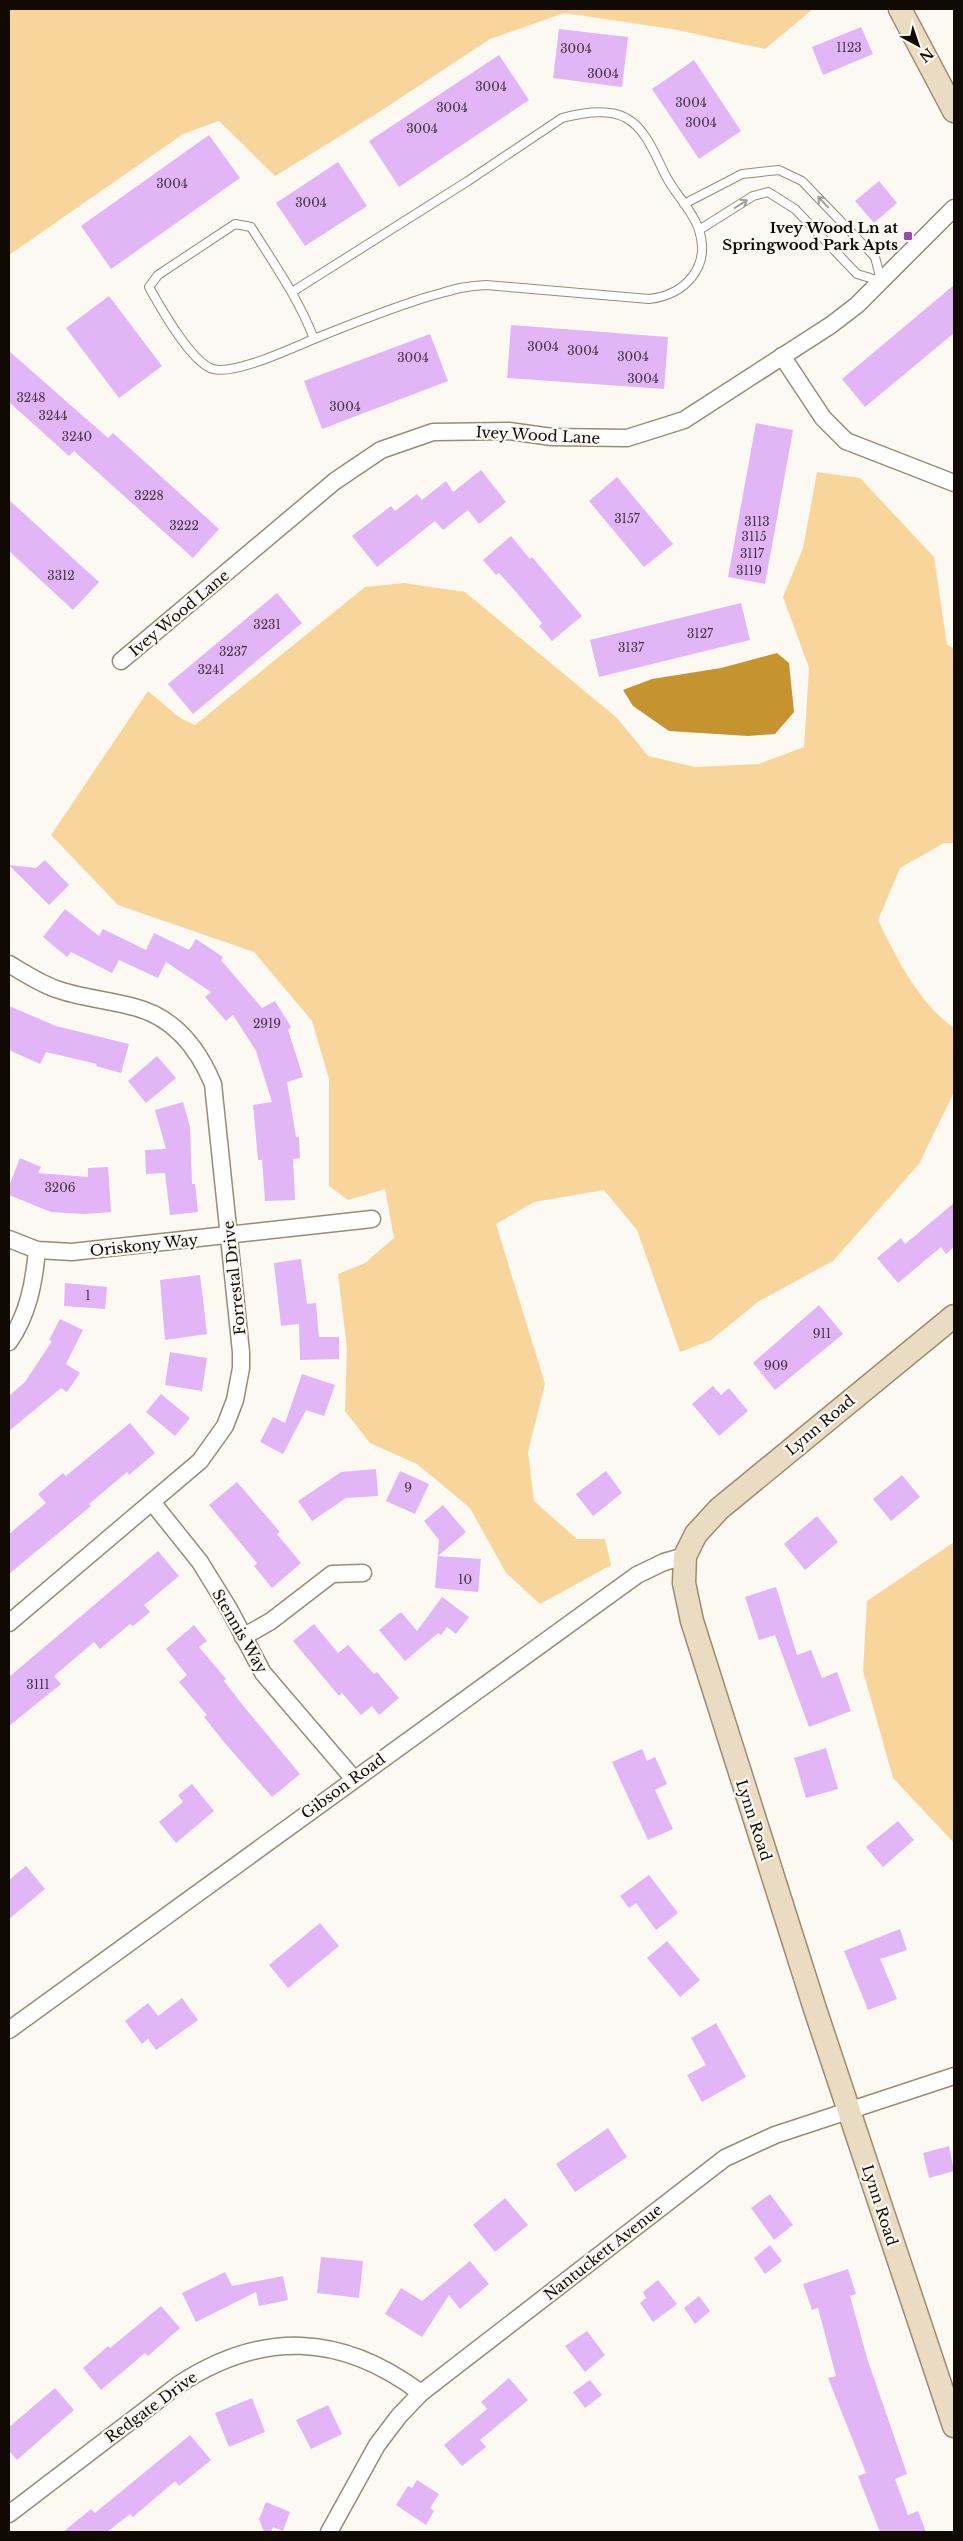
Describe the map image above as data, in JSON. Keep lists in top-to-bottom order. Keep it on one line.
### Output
{"streets":{"street":["Ivey Wood Lane","Oriskony Way","Forrestal Drive","Lynn Road","Stennis Way","Gibson Road","Nantuckett Avenue","Redgate Drive"]},"crossings":[["Oriskony Way","Forrestal Drive"],["Forrestal Drive","Stennis Way"],["Lynn Road","Gibson Road"],["Lynn Road","Nantuckett Avenue"],["Stennis Way","Gibson Road"],["Nantuckett Avenue","Redgate Drive"]],"places":{"transit":["Ivey Wood Ln at Springwood Park Apts"]},"house_numbers":["1123","3004","3004","3004","3004","3004","3004","3004","3004","3004","3004","3004","3004","3004","3004","3248","3004","3244","3240","3228","3157","3113","3222","3115","3117","3119","3312","3231","3127","3137","3237","3241","2919","3206","1","911","909","9","10","3111"],"north":"bottom right"}
